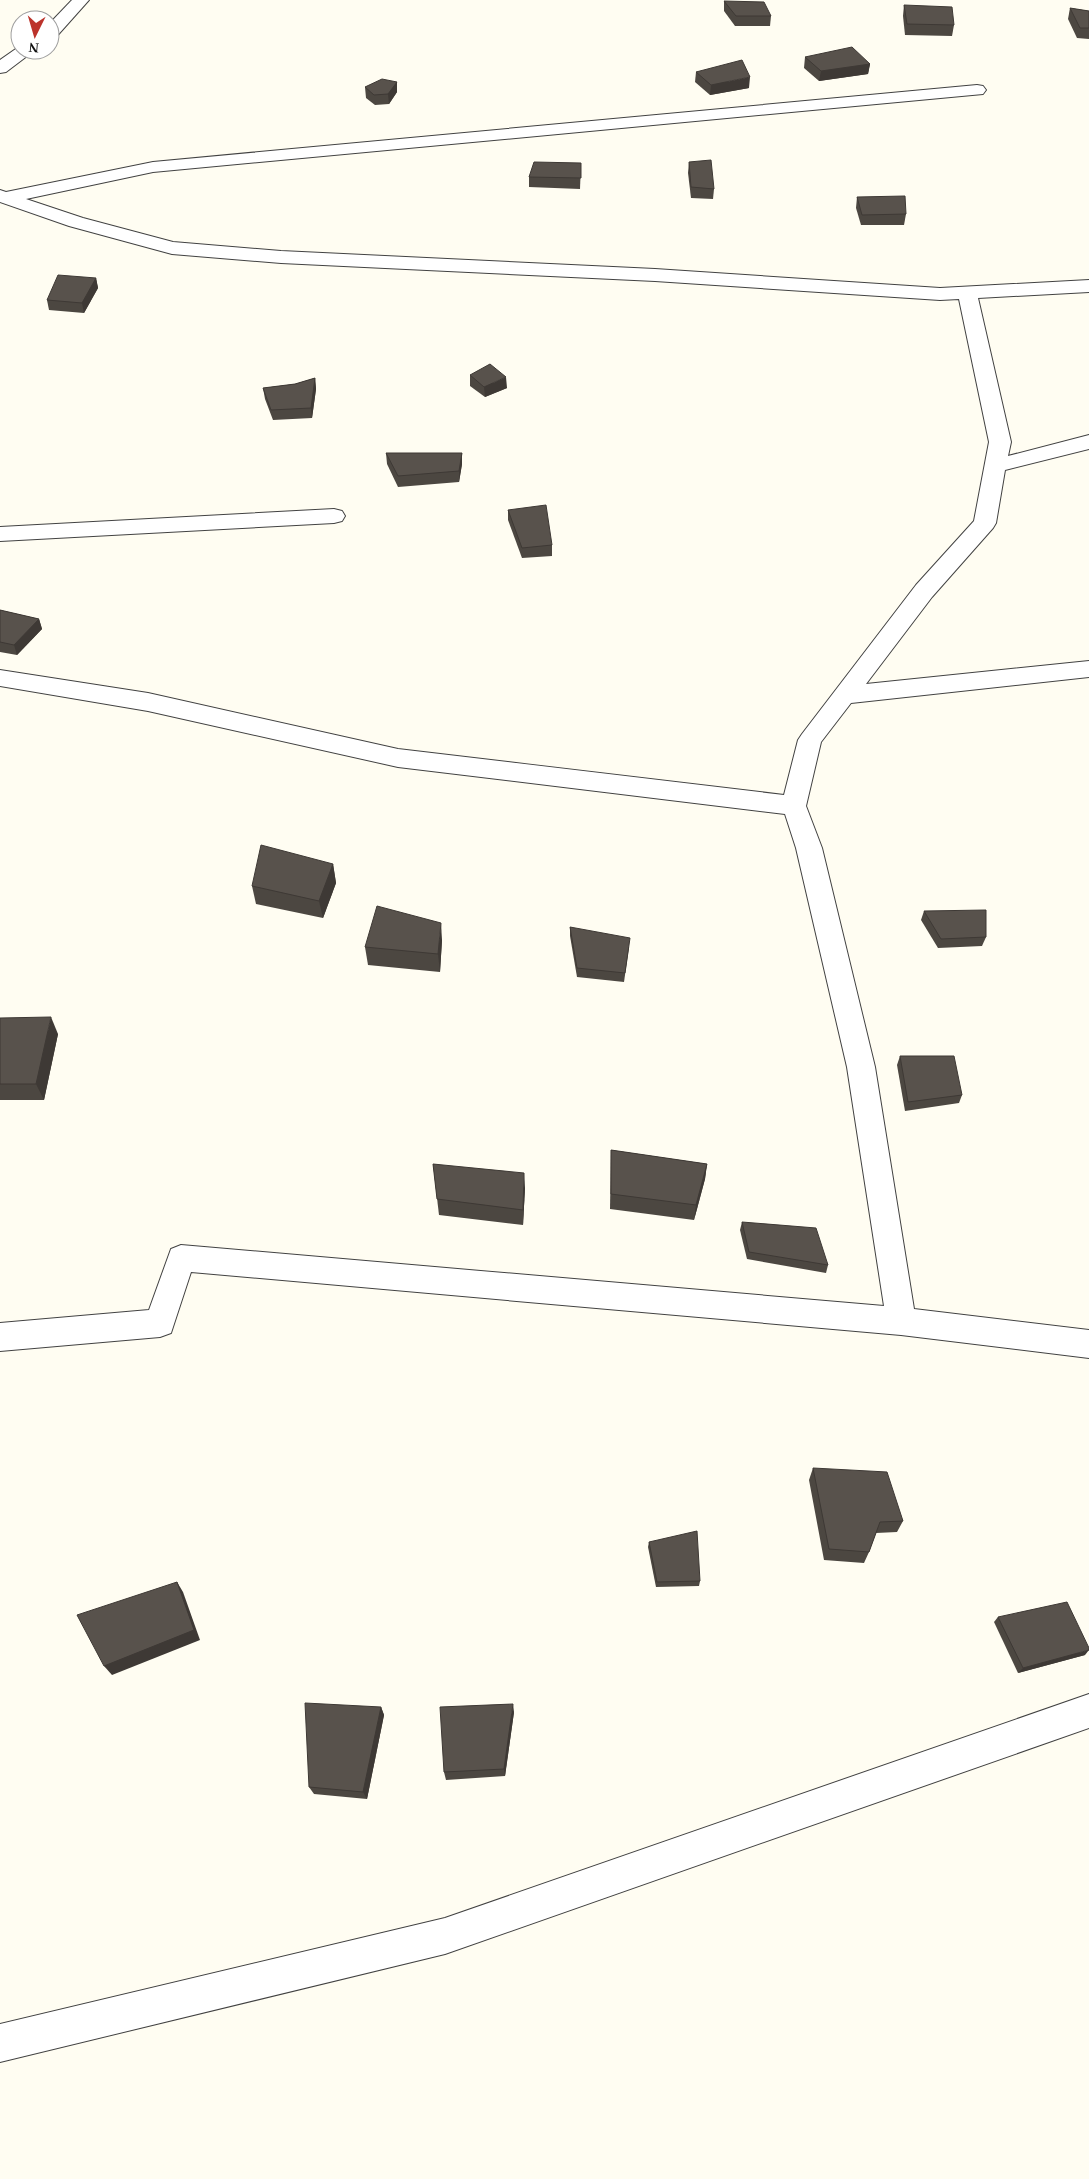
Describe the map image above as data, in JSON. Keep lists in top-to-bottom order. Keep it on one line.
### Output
{"north":"bottom"}
